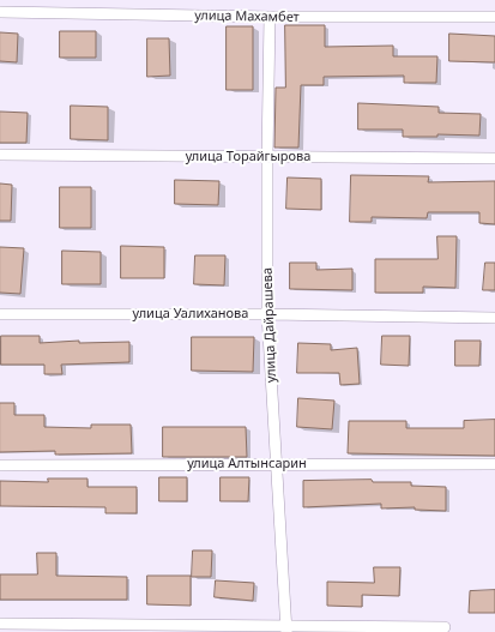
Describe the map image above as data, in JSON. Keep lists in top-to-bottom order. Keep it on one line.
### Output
{"streets":{"street":["улица Махамбет","улица Торайгырова","улица Уалиханова","улица Дайрашева","улица Алтынсарин"]},"crossings":[["улица Махамбет","улица Дайрашева"],["улица Торайгырова","улица Дайрашева"],["улица Уалиханова","улица Дайрашева"],["улица Дайрашева","улица Алтынсарин"]]}
